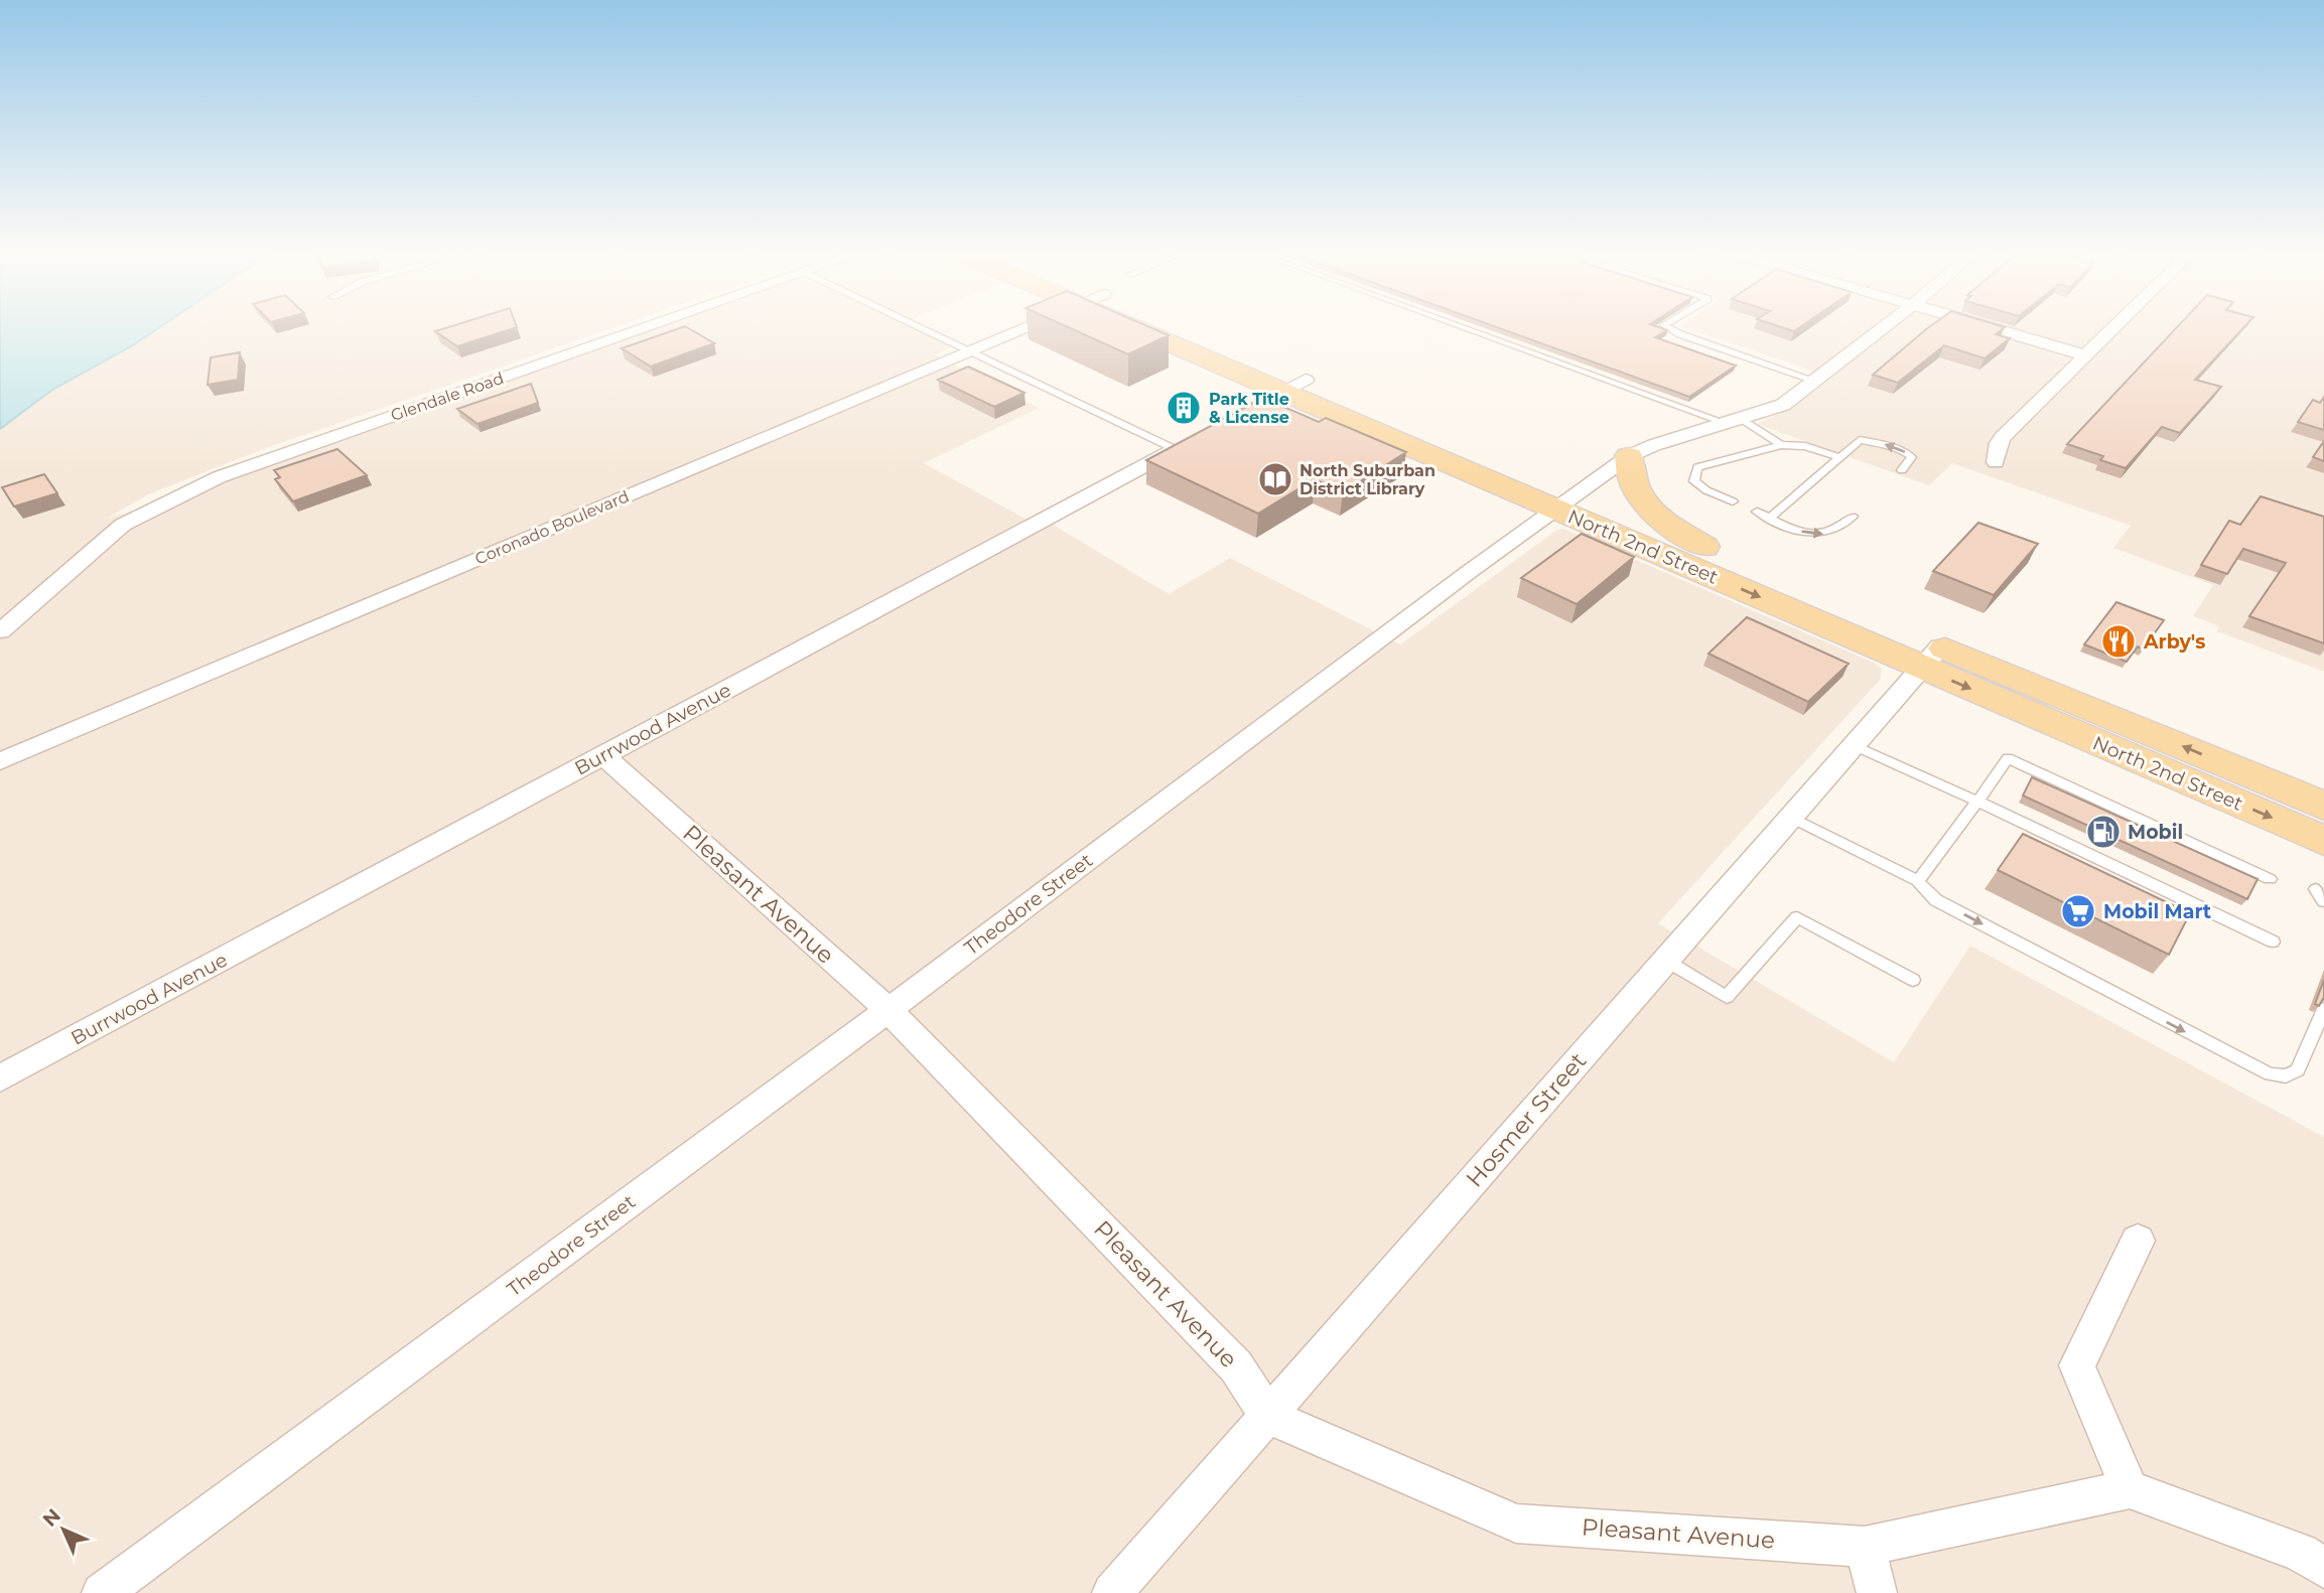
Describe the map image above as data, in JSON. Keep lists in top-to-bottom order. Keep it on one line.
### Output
{"streets":{"main road":["North 2nd Street"],"street":["Glendale Road","Coronado Boulevard","Burrwood Avenue","Pleasant Avenue","Theodore Street","Hosmer Street"]},"crossings":[["North 2nd Street","Theodore Street"],["North 2nd Street","Hosmer Street"],["Burrwood Avenue","Pleasant Avenue"],["Pleasant Avenue","Theodore Street"],["Pleasant Avenue","Hosmer Street"]],"places":{"building":["Park Title & License"],"library":["North Suburban District Library"],"restaurant":["Arby's"],"fuel station":["Mobil"],"supermarket":["Mobil Mart"]},"north":"top left"}
